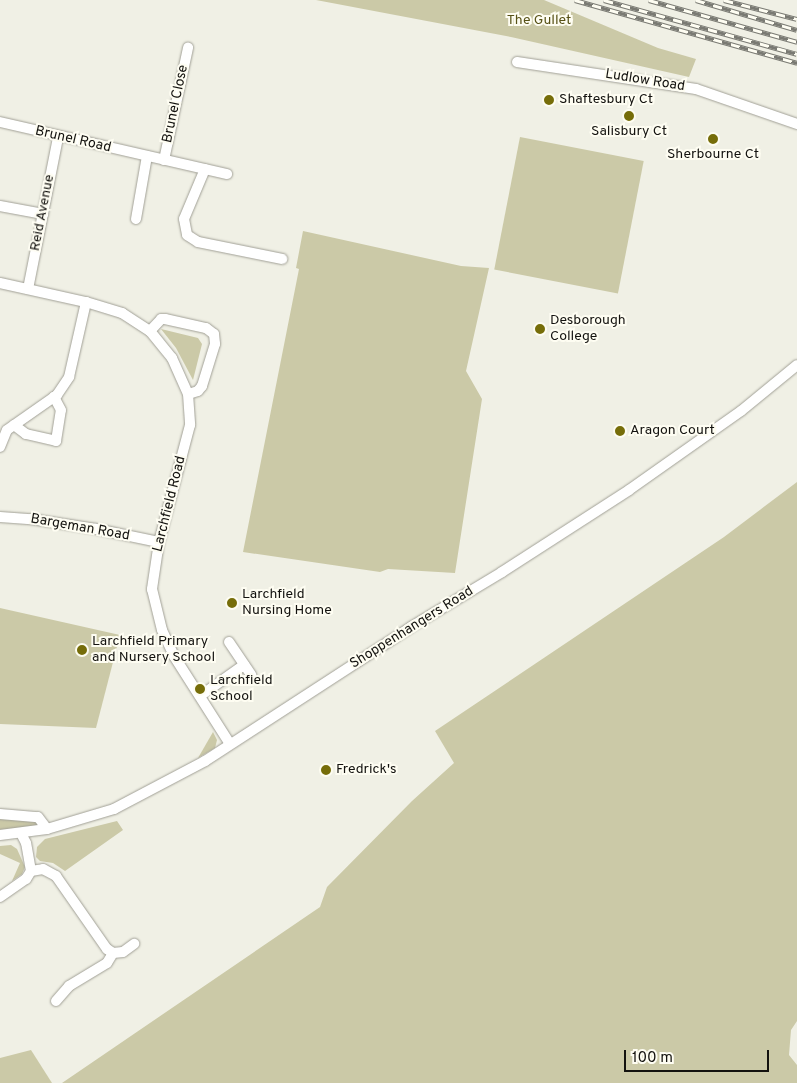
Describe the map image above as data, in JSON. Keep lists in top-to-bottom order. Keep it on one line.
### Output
{"streets":{"street":["Ludlow Road","Brunel Close","Brunel Road","Reid Avenue","Larchfield Road","Bargeman Road","Shoppenhangers Road"]},"crossings":[["Brunel Close","Brunel Road"],["Brunel Road","Reid Avenue"],["Reid Avenue","Larchfield Road"],["Larchfield Road","Bargeman Road"],["Larchfield Road","Shoppenhangers Road"]],"parks":["The Gullet"],"places":["Shaftesbury Ct","Salisbury Ct","Sherbourne Ct","Desborough College","Aragon Court","Larchfield Nursing Home","Larchfield Primary and Nursery School","Larchfield School","Fredrick's"],"scale_bar":"100 m"}
